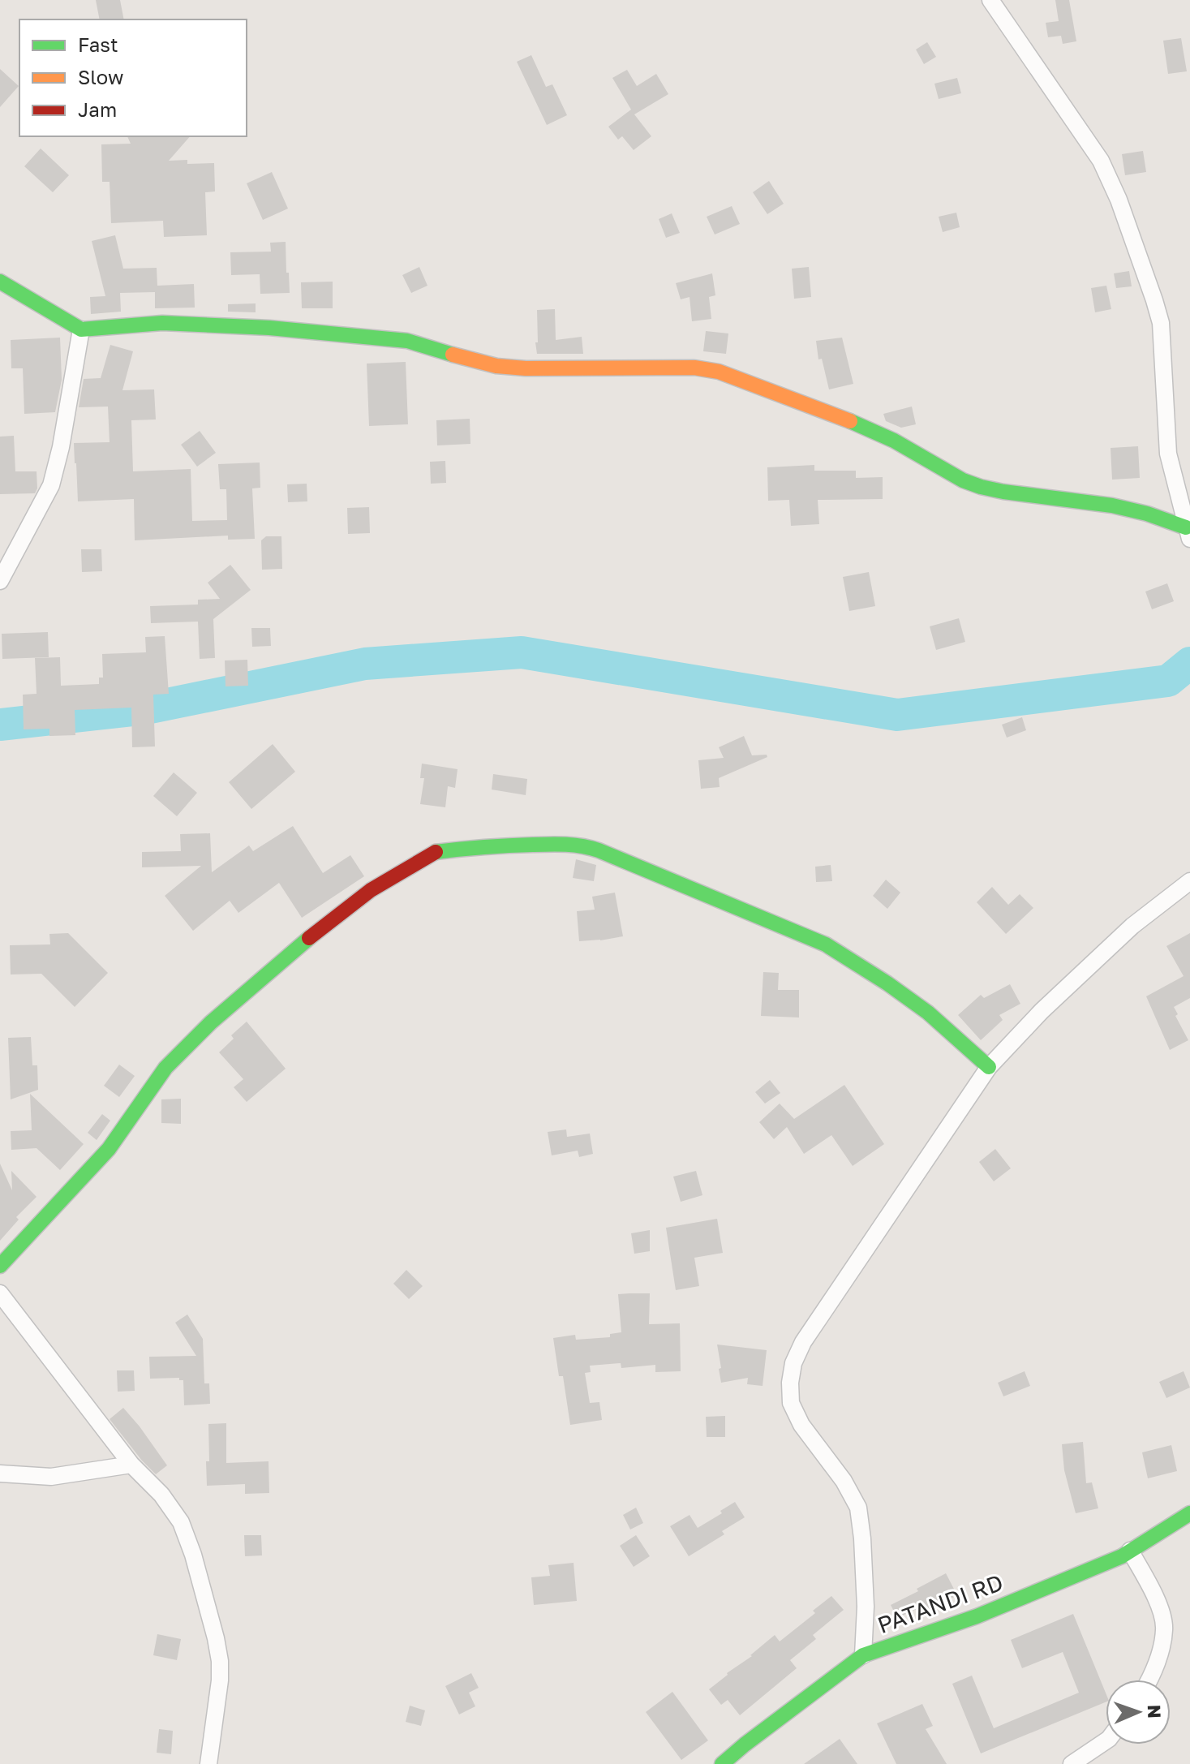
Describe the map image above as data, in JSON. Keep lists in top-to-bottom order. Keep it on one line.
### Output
{"streets":{"street":["PATANDI RD"]},"legend":["Fast","Slow","Jam"],"north":"right"}
